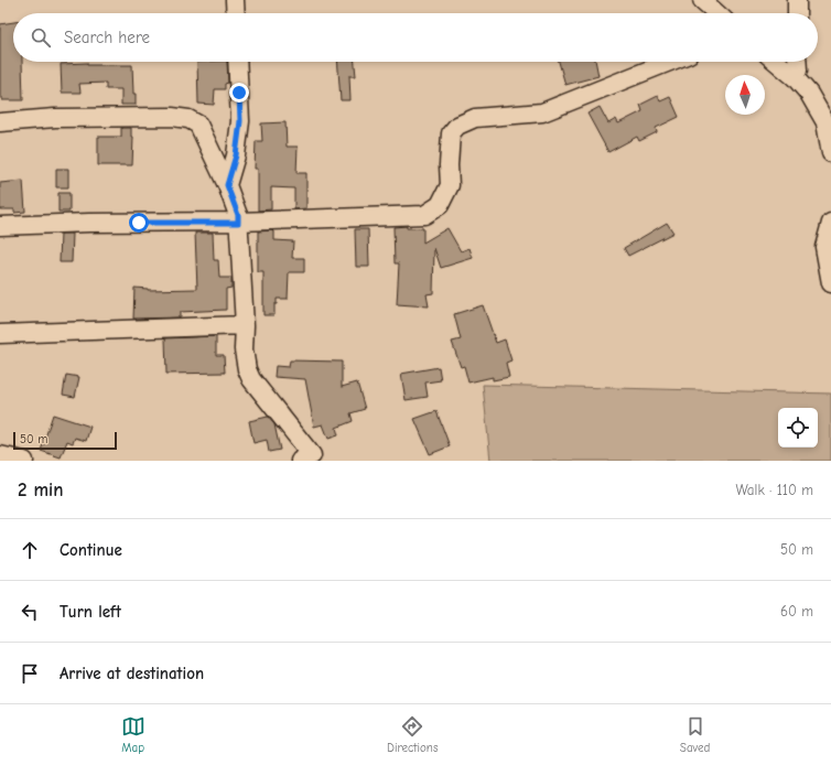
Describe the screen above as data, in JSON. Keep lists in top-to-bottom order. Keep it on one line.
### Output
{"scale_bar":"50 m","north":"top","page":{"search":"Search here","scale":"50 m","heading":["2 min","Walk · 110 m"],"list":[["Continue","50 m"],["Turn left","60 m"],"Arrive at destination"],"nav":["Map","Directions","Saved"]}}
